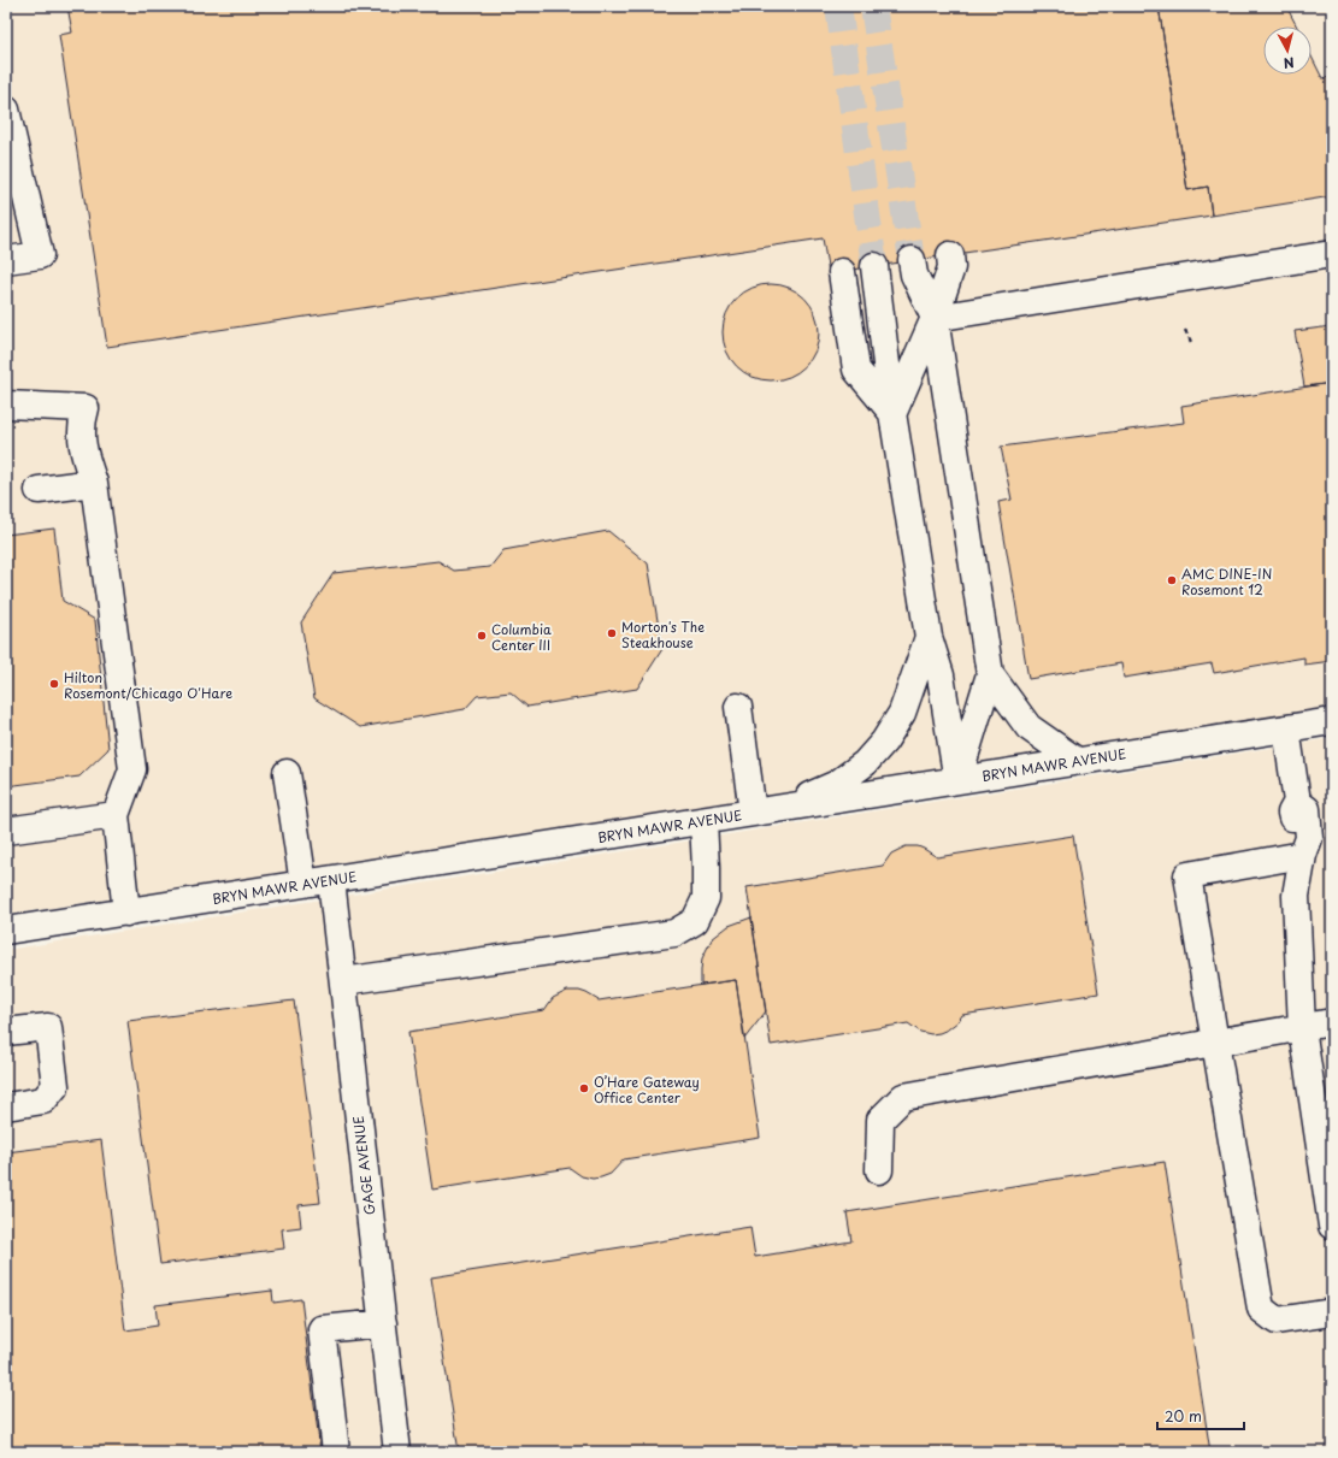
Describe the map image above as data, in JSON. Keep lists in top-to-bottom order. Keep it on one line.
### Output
{"streets":{"street":["BRYN MAWR AVENUE","GAGE AVENUE"]},"crossings":[["BRYN MAWR AVENUE","GAGE AVENUE"]],"places":["AMC DINE-IN Rosemont 12","Morton's The Steakhouse","Columbia Center III","Hilton Rosemont/Chicago O'Hare","O’Hare Gateway Office Center"],"scale_bar":"20 m","north":"bottom"}
